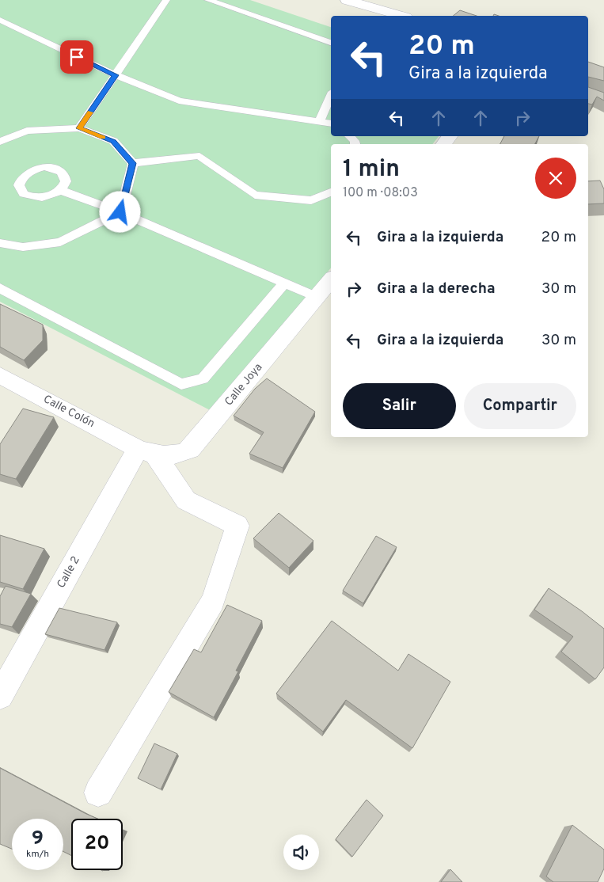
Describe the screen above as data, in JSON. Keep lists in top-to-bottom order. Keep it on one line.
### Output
{"streets":{"street":["Calle Joya","Calle Colón","Calle 2"]},"crossings":[["Calle Joya","Calle Colón"],["Calle Joya","Calle 2"],["Calle Colón","Calle 2"]],"page":{"turn":["20 m","Gira a la izquierda"],"heading":["1 min","100 m · 08:03"],"list":[{"name":"Gira a la izquierda","value":"20 m"},{"name":"Gira a la derecha","value":"30 m"},{"name":"Gira a la izquierda","value":"30 m"}],"buttons":["Salir","Compartir"],"speed":"9 km/h","limit":"20"}}
